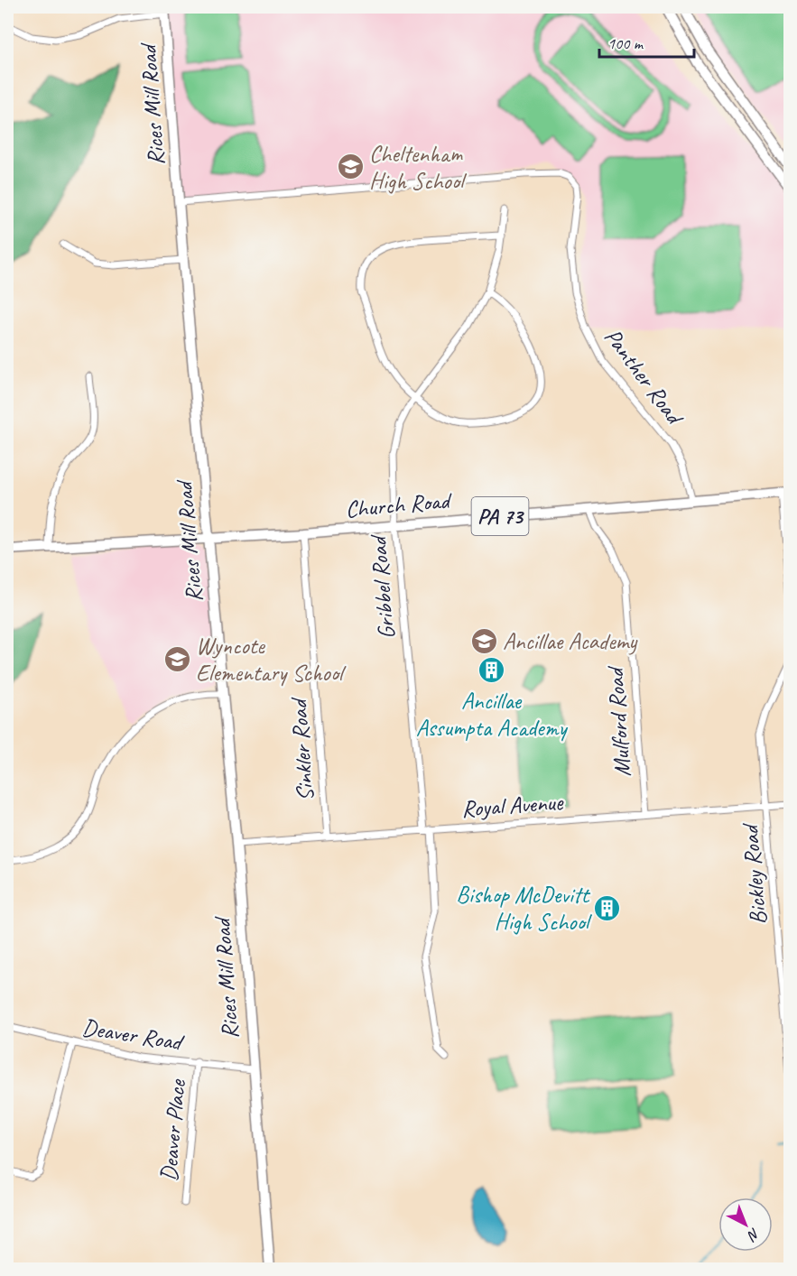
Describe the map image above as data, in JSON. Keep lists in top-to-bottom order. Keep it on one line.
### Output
{"streets":{"street":["Rices Mill Road","Panther Road","Church Road","PA 73","Gribbel Road","Mulford Road","Sinkler Road","Royal Avenue","Bickley Road","Deaver Road","Deaver Place"]},"crossings":[["Rices Mill Road","Panther Road"],["Rices Mill Road","Church Road"],["Rices Mill Road","Royal Avenue"],["Rices Mill Road","Deaver Road"],["Panther Road","Church Road"],["Church Road","Gribbel Road"],["Church Road","Mulford Road"],["Church Road","Sinkler Road"],["Gribbel Road","Royal Avenue"],["Mulford Road","Royal Avenue"],["Sinkler Road","Royal Avenue"],["Royal Avenue","Bickley Road"],["Deaver Road","Deaver Place"]],"places":{"school or university":["Cheltenham High School","Ancillae Academy","Wyncote Elementary School"],"building":["Ancillae Assumpta Academy","Bishop McDevitt High School"]},"scale_bar":"100 m","north":"bottom right"}
